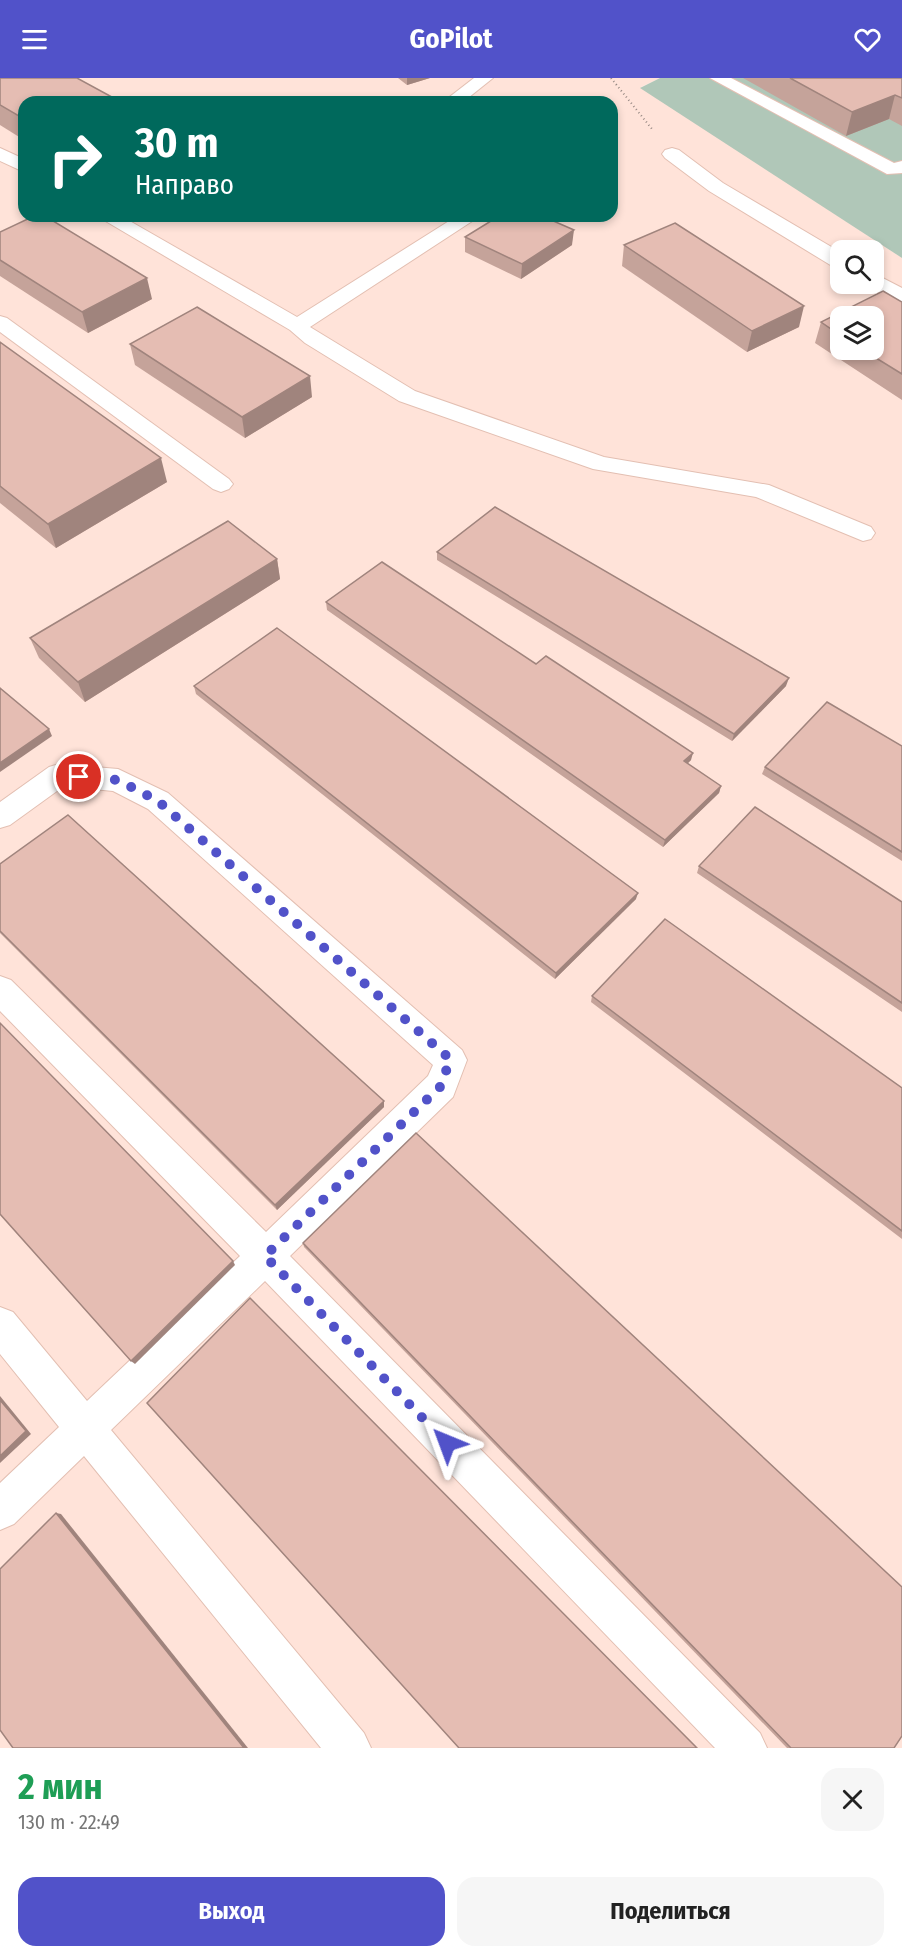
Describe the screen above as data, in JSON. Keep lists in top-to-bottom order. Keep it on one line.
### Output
{"page":{"header":"GoPilot","turn":["30 m","Направо"],"heading":["2 мин","130 m · 22:49"],"buttons":["Выход","Поделиться"]}}
